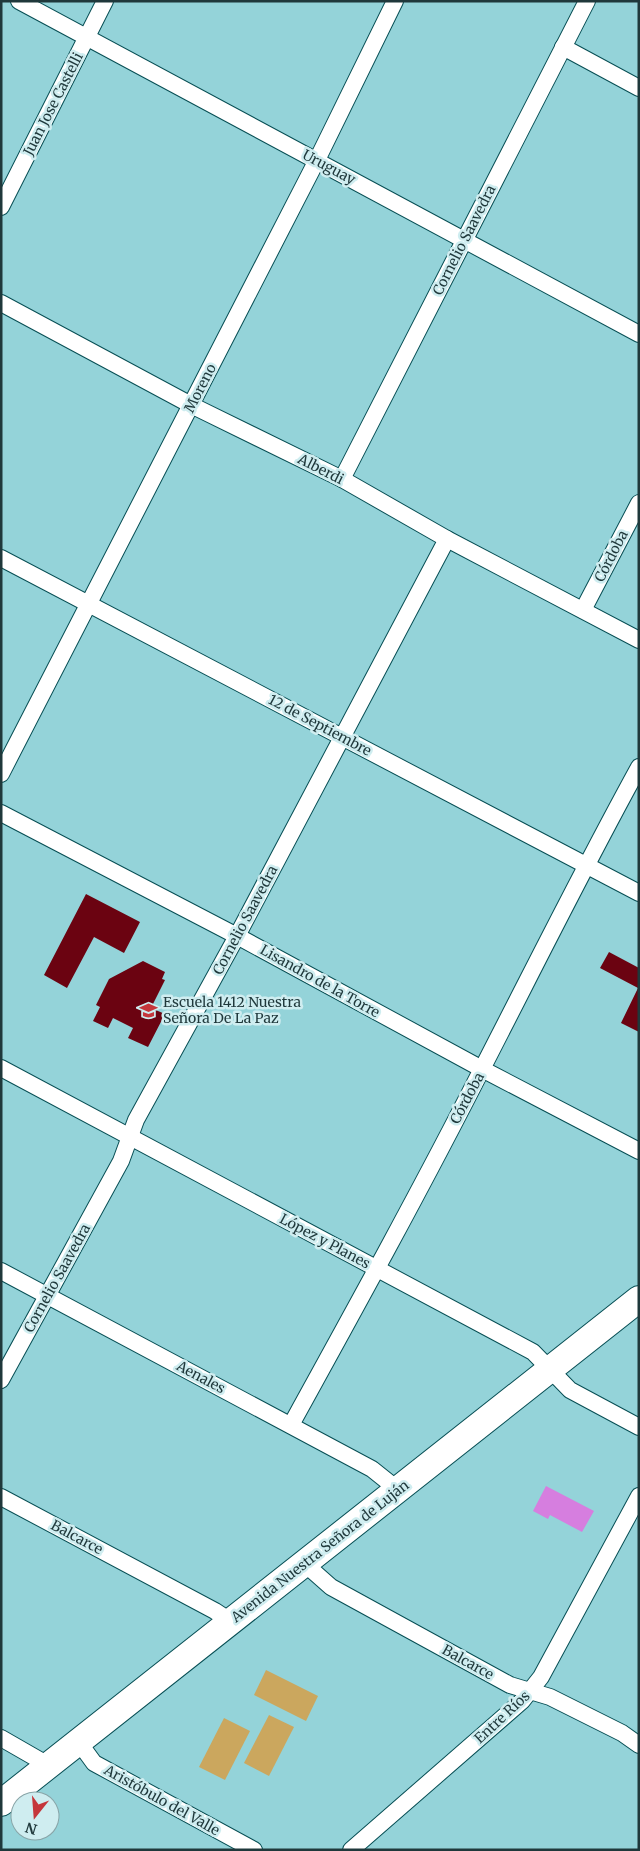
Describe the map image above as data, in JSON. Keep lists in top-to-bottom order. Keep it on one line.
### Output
{"streets":{"main road":["Avenida Nuestra Señora de Luján"],"street":["Juan Jose Castelli","Uruguay","Cornelio Saavedra","Moreno","Alberdi","Córdoba","12 de Septiembre","Lisandro de la Torre","López y Planes","Aenales","Balcarce","Entre Ríos","Aristóbulo del Valle"]},"crossings":[["Juan Jose Castelli","Uruguay"],["Uruguay","Cornelio Saavedra"],["Uruguay","Moreno"],["Cornelio Saavedra","Alberdi"],["Cornelio Saavedra","12 de Septiembre"],["Cornelio Saavedra","Lisandro de la Torre"],["Cornelio Saavedra","López y Planes"],["Cornelio Saavedra","Aenales"],["Moreno","Alberdi"],["Moreno","12 de Septiembre"],["Alberdi","Córdoba"],["Córdoba","12 de Septiembre"],["Córdoba","Lisandro de la Torre"],["Córdoba","López y Planes"],["Córdoba","Aenales"],["López y Planes","Avenida Nuestra Señora de Luján"],["Aenales","Avenida Nuestra Señora de Luján"],["Balcarce","Avenida Nuestra Señora de Luján"],["Balcarce","Entre Ríos"],["Avenida Nuestra Señora de Luján","Aristóbulo del Valle"]],"places":{"school or university":["Escuela 1412 Nuestra Señora De La Paz"]},"north":"bottom"}
